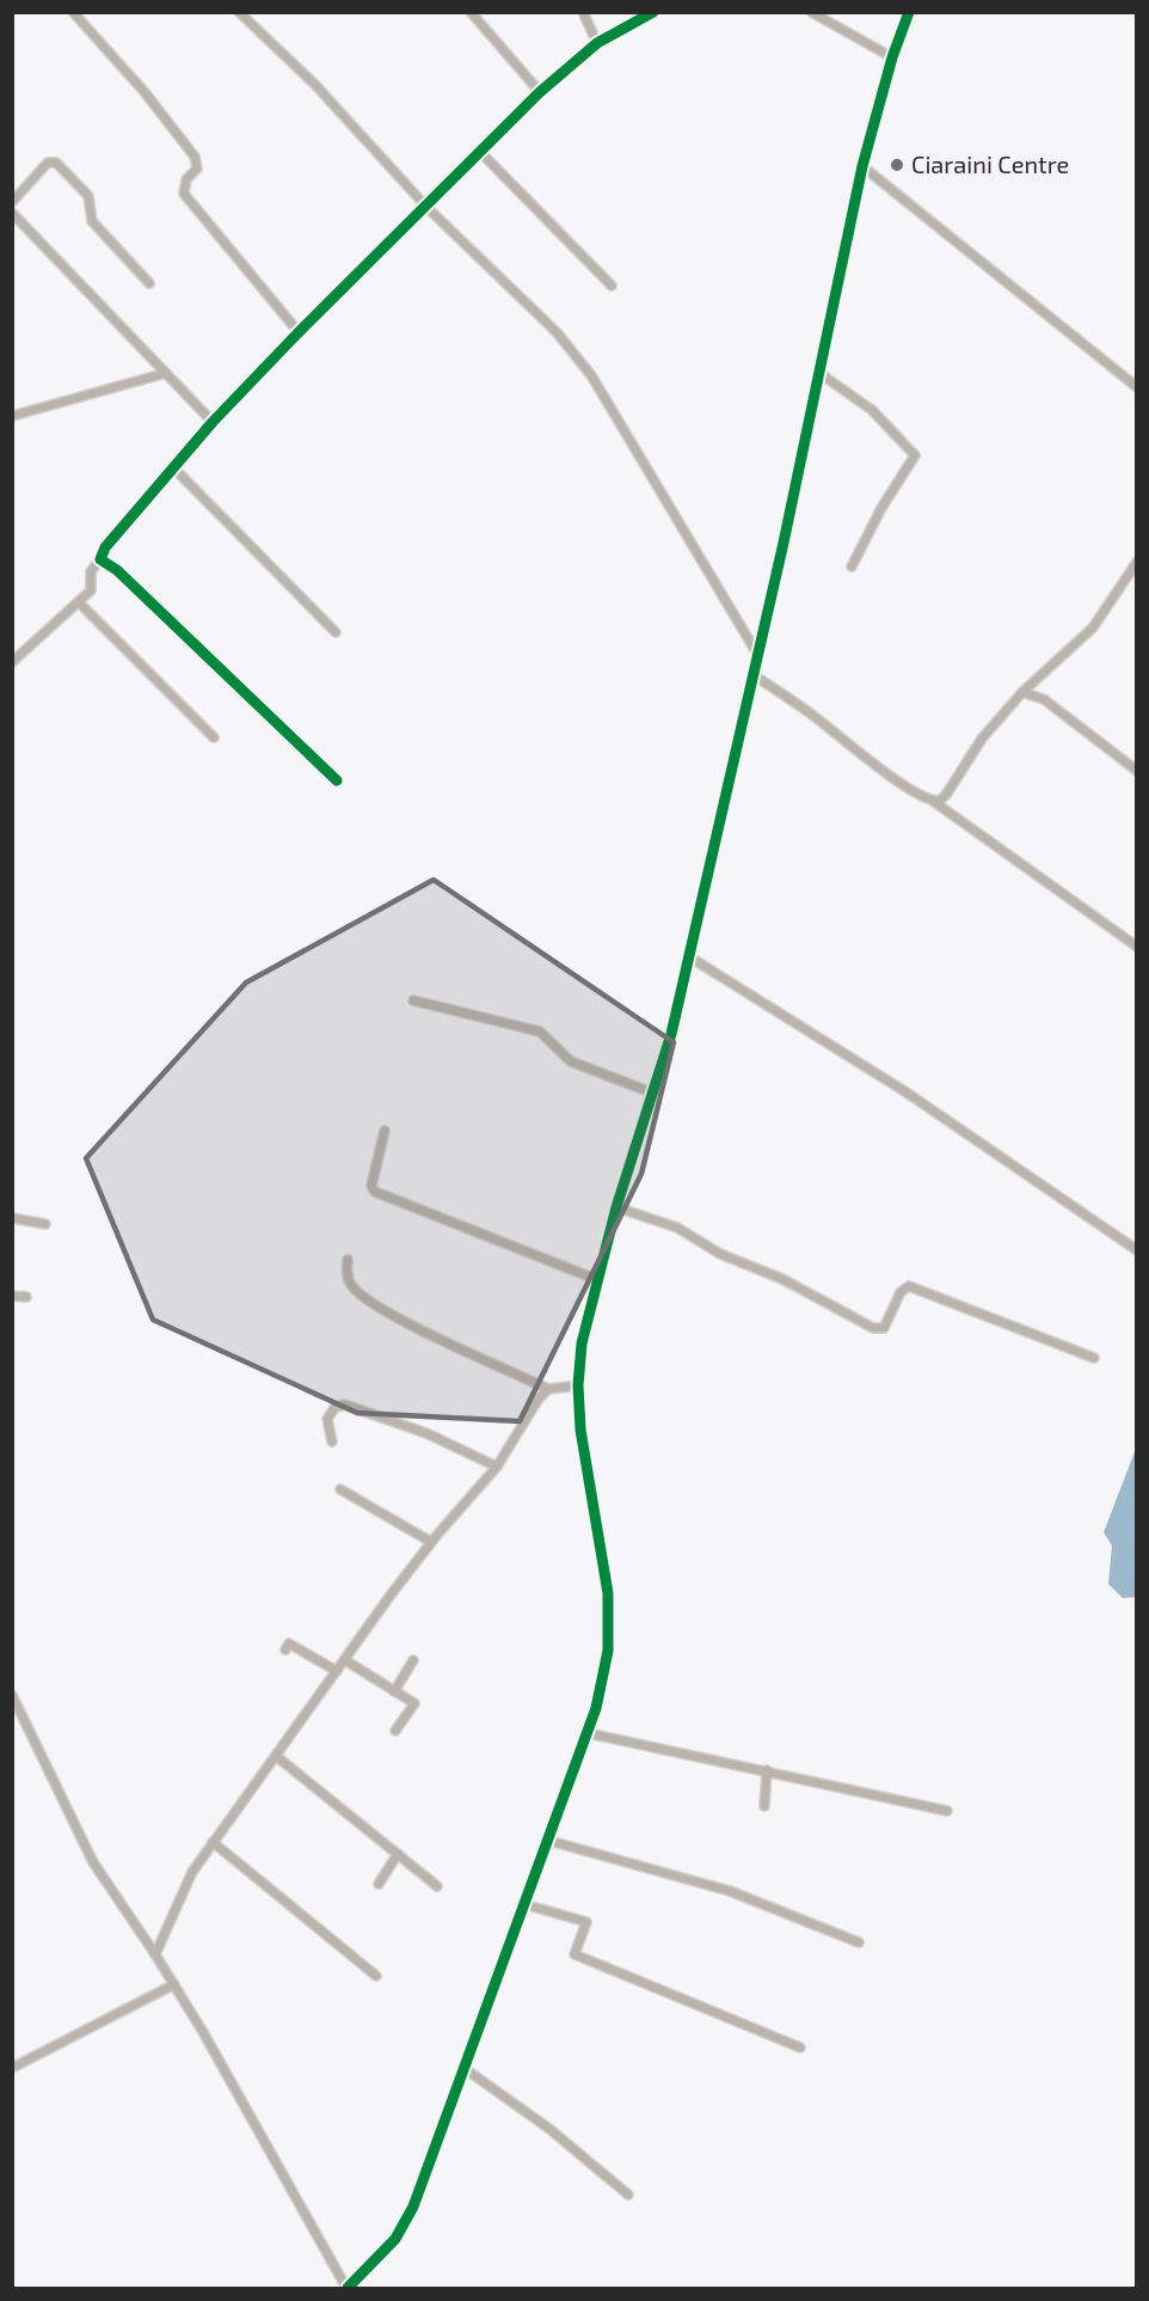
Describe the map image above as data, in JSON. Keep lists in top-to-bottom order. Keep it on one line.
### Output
{"places":["Ciaraini Centre"]}
